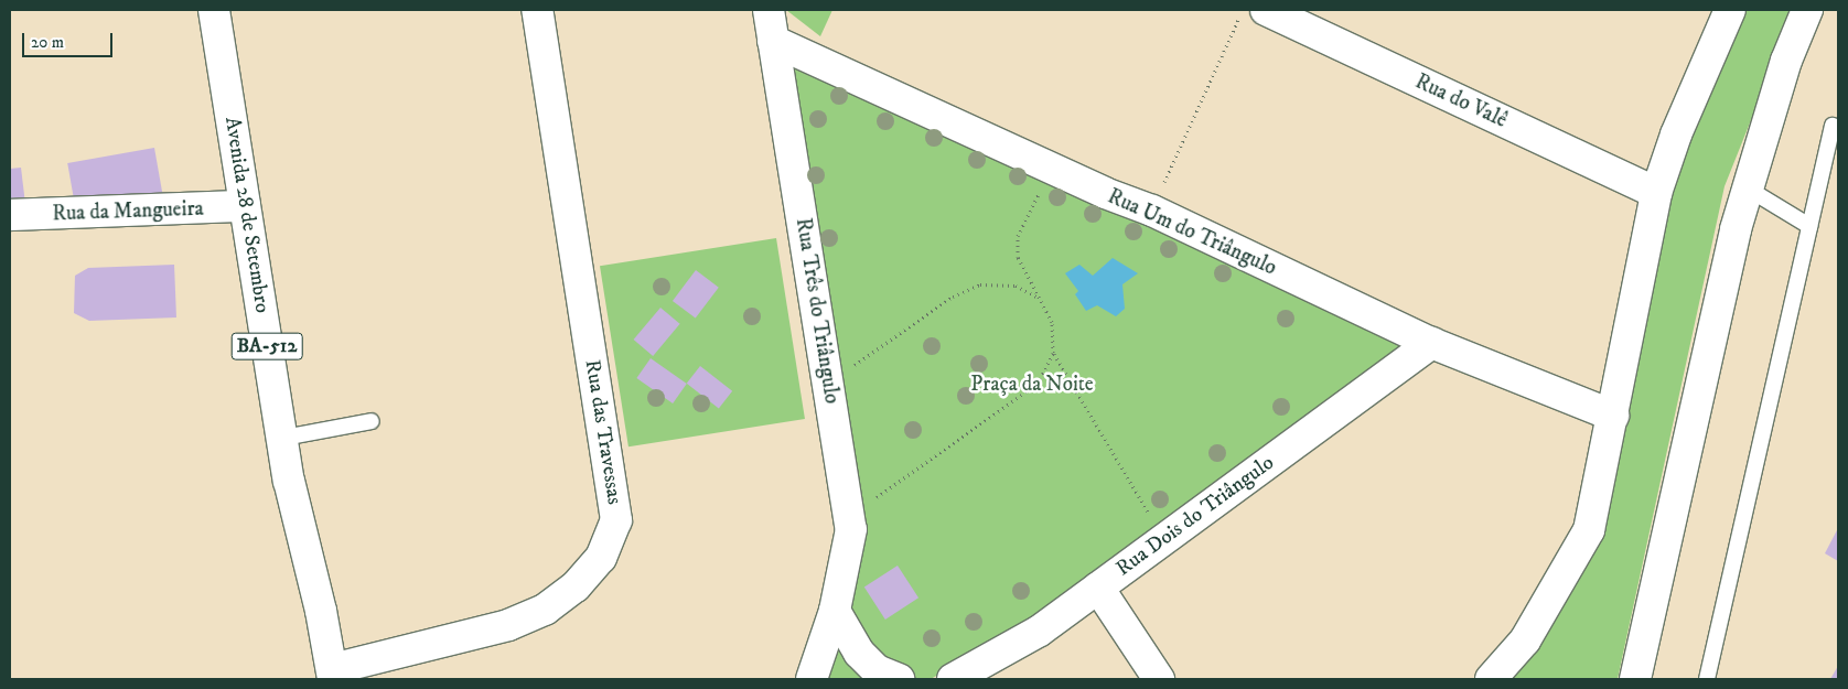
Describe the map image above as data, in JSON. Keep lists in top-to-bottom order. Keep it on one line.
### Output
{"streets":{"street":["Rua do Valê","Rua da Mangueira","Avenida 28 de Setembro","Rua Um do Triângulo","Rua Três do Triângulo","BA-512","Rua das Travessas","Rua Dois do Triângulo"]},"crossings":[["Rua da Mangueira","Avenida 28 de Setembro"],["Avenida 28 de Setembro","Rua das Travessas"],["Rua Um do Triângulo","Rua Três do Triângulo"],["Rua Um do Triângulo","Rua Dois do Triângulo"]],"parks":["Praça da Noite"],"scale_bar":"20 m"}
